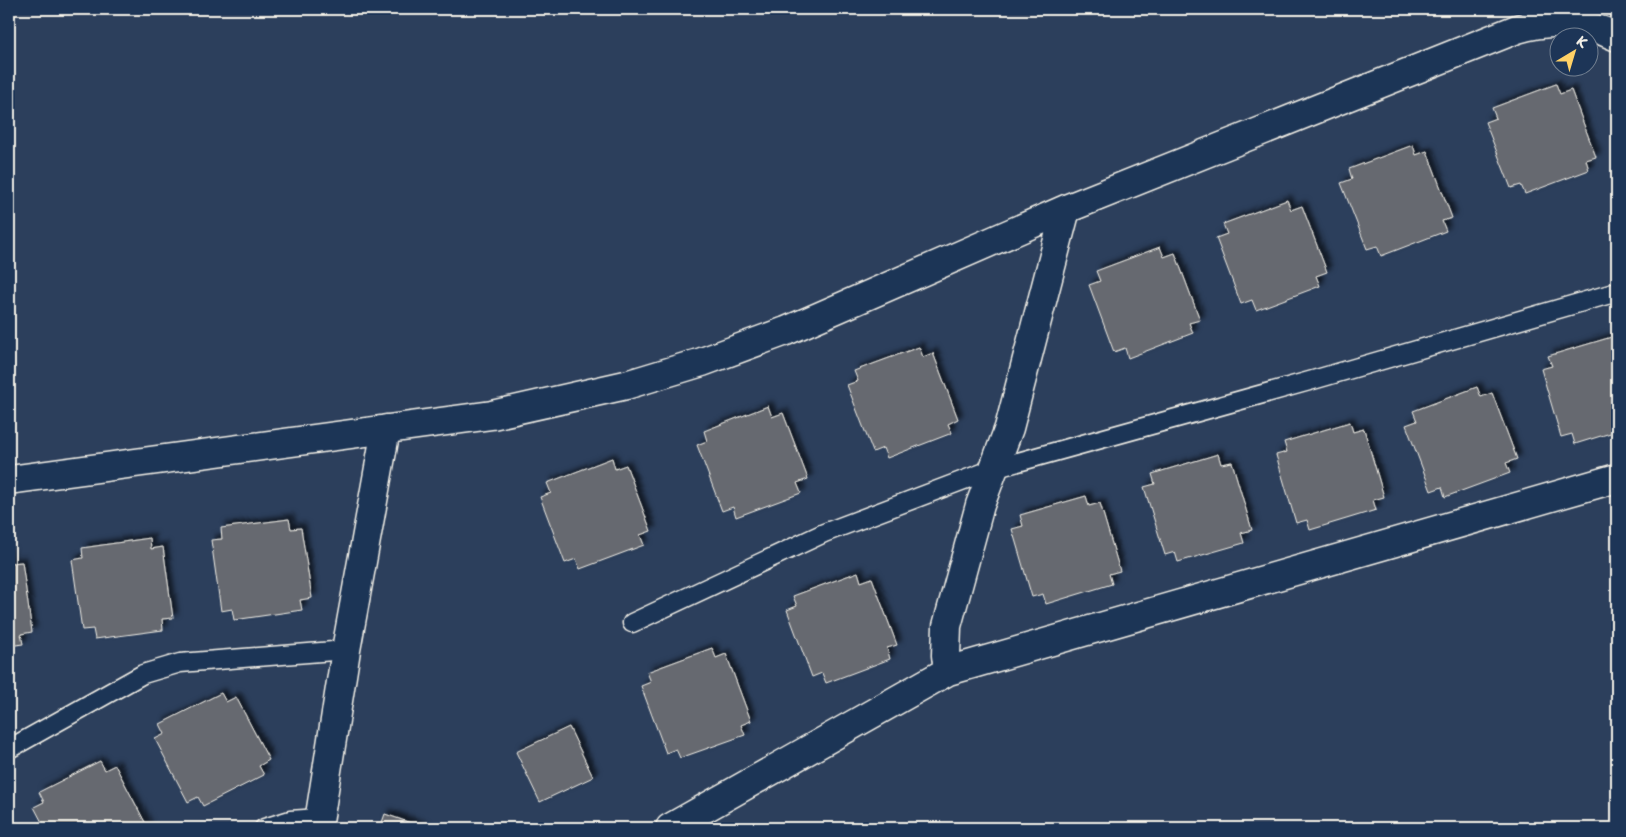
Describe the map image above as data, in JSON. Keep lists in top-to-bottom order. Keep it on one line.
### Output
{"north":"top right"}
